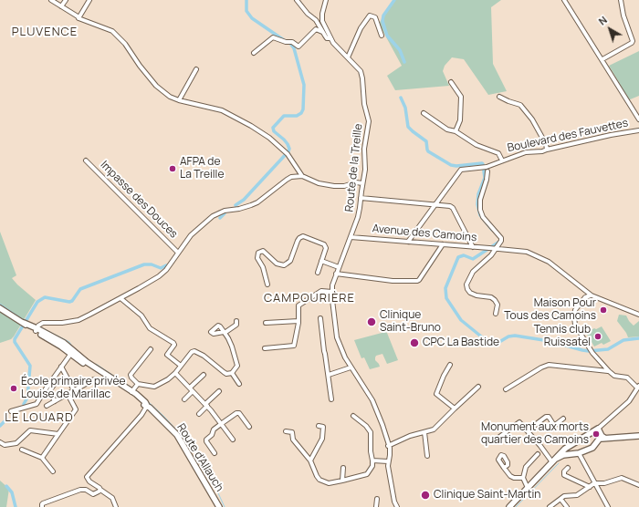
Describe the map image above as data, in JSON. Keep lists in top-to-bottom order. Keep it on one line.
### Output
{"streets":{"main road":["Route d'Allauch"],"street":["Boulevard des Fauvettes","Route de la Treille","Impasse des Douces","Avenue des Camoins"]},"crossings":[["Boulevard des Fauvettes","Avenue des Camoins"],["Route de la Treille","Avenue des Camoins"]],"districts":["PLUVENCE","CAMPOURIÈRE","LE LOUARD"],"places":["AFPA de La Treille","Maison Pour Tous des Camoins","Clinique Saint-Bruno","Tennis club Ruissatel","CPC La Bastide","École primaire privée Louise de Marillac","Monument aux morts quartier des Camoins","Clinique Saint-Martin"],"north":"top left"}
